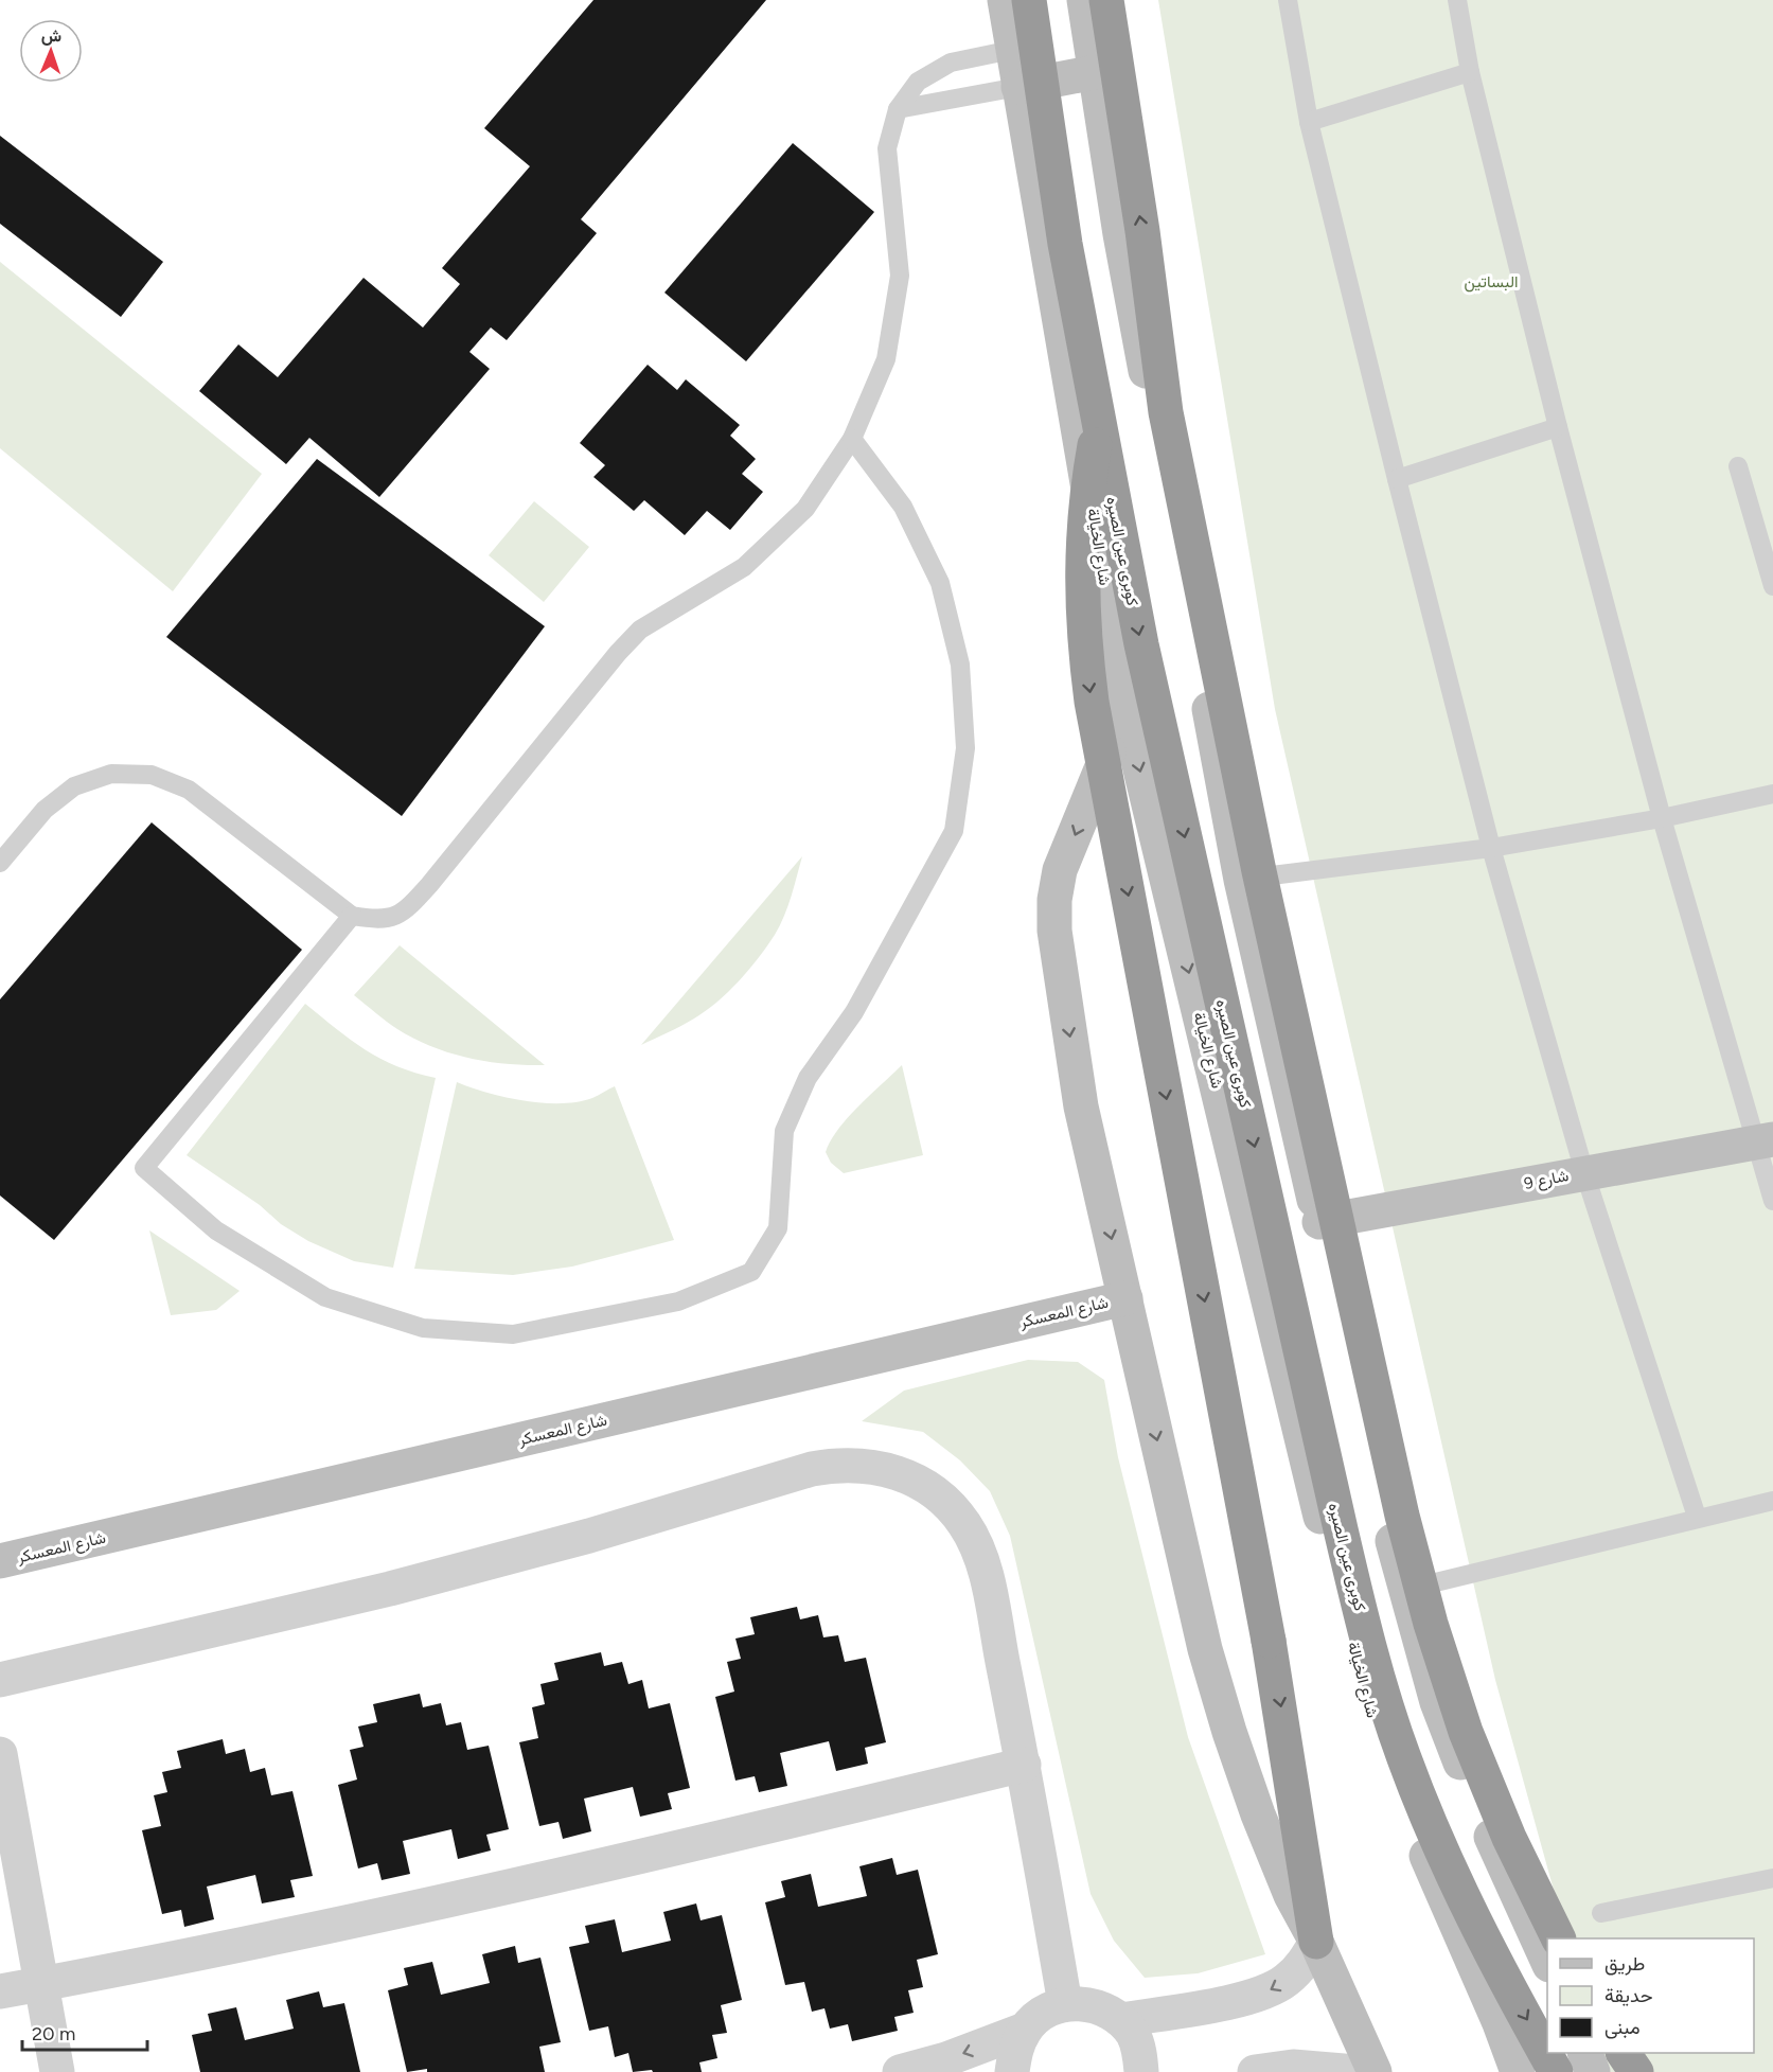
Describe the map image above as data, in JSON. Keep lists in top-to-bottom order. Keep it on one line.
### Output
{"streets":{"highway":["كوبرى عين الصيره"],"street":["شارع الخيالة","شارع 9","شارع المعسكر"]},"parks":["البساتين"],"legend":["طريق","حديقة","مبنى"],"scale_bar":"20 m","north":"top"}
